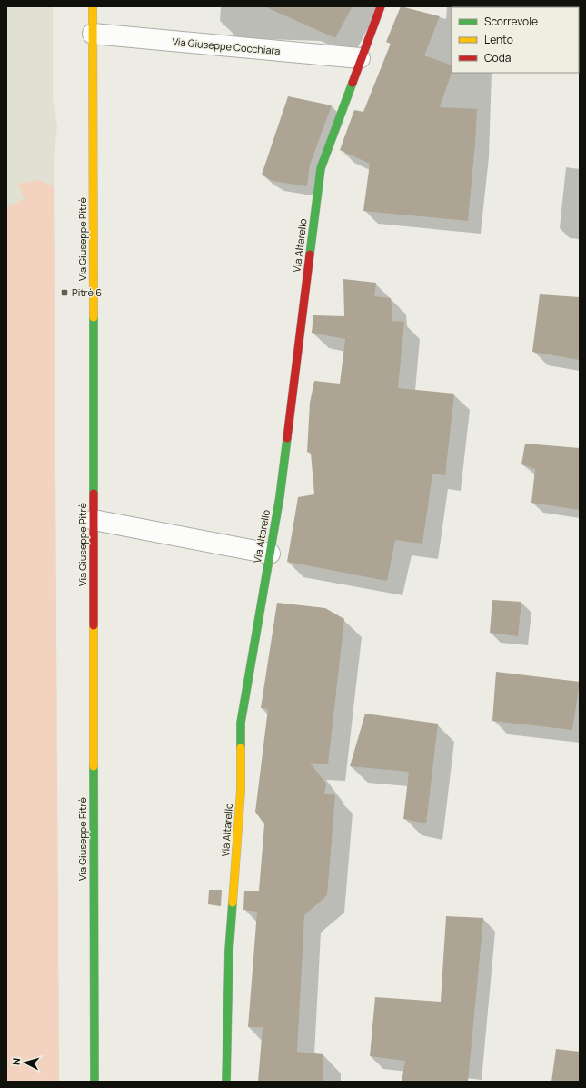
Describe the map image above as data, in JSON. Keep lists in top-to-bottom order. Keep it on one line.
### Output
{"streets":{"street":["Via Giuseppe Cocchiara","Via Giuseppe Pitrè","Via Altarello"]},"crossings":[["Via Giuseppe Cocchiara","Via Giuseppe Pitrè"],["Via Giuseppe Cocchiara","Via Altarello"]],"places":{"transit":["Pitrè 6"]},"legend":["Scorrevole","Lento","Coda"],"north":"left"}
